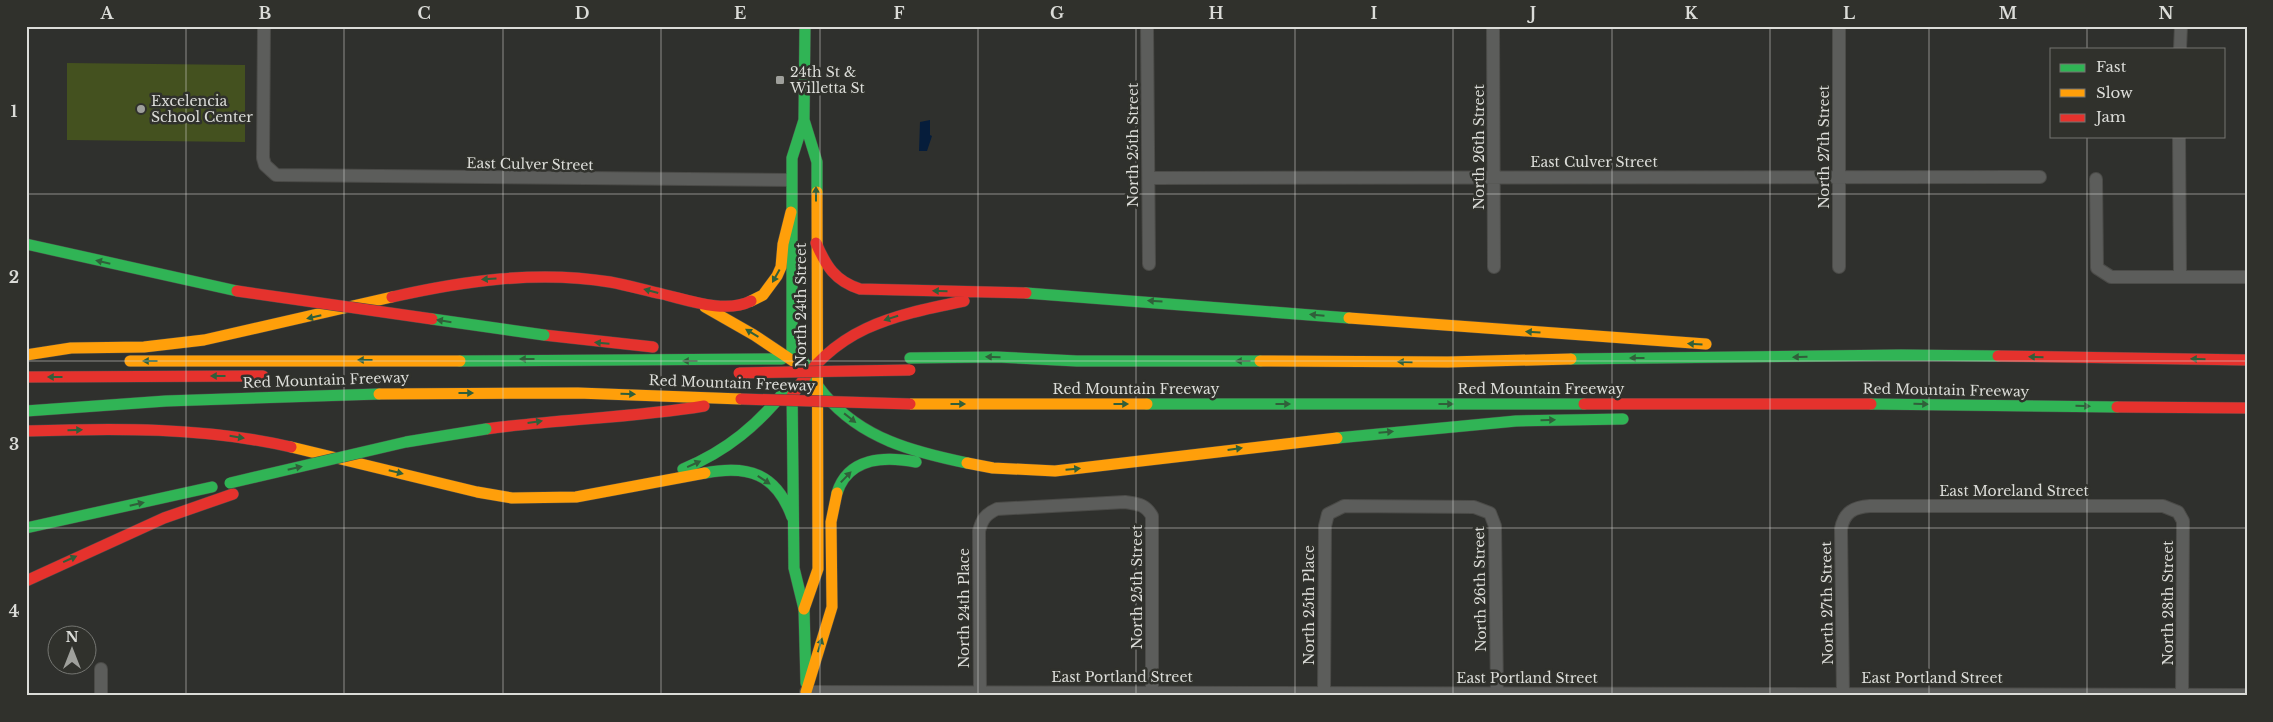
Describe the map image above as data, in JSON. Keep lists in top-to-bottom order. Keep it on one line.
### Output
{"streets":{"main road":["North 24th Street","Red Mountain Freeway"],"street":["North 25th Street","North 26th Street","North 27th Street","East Culver Street","East Moreland Street","North 28th Street","North 25th Place","North 24th Place","East Portland Street"]},"crossings":[["North 25th Street","East Culver Street"],["North 25th Street","North 24th Place"],["North 25th Street","East Portland Street"],["North 26th Street","East Culver Street"],["North 26th Street","North 25th Place"],["North 26th Street","East Portland Street"],["North 27th Street","East Culver Street"],["North 27th Street","East Moreland Street"],["North 27th Street","East Portland Street"],["East Culver Street","North 24th Street"],["North 24th Street","Red Mountain Freeway"],["North 24th Street","East Portland Street"],["East Moreland Street","North 28th Street"],["North 28th Street","East Portland Street"],["North 25th Place","East Portland Street"],["North 24th Place","East Portland Street"]],"places":{"transit":["24th St & Willetta St"],"other":["Excelencia School Center"]},"legend":["Fast","Slow","Jam"],"north":"top","grid":{"columns":["A","B","C","D","E","F","G","H","I","J","K","L","M","N"],"rows":["1","2","3","4"]}}
